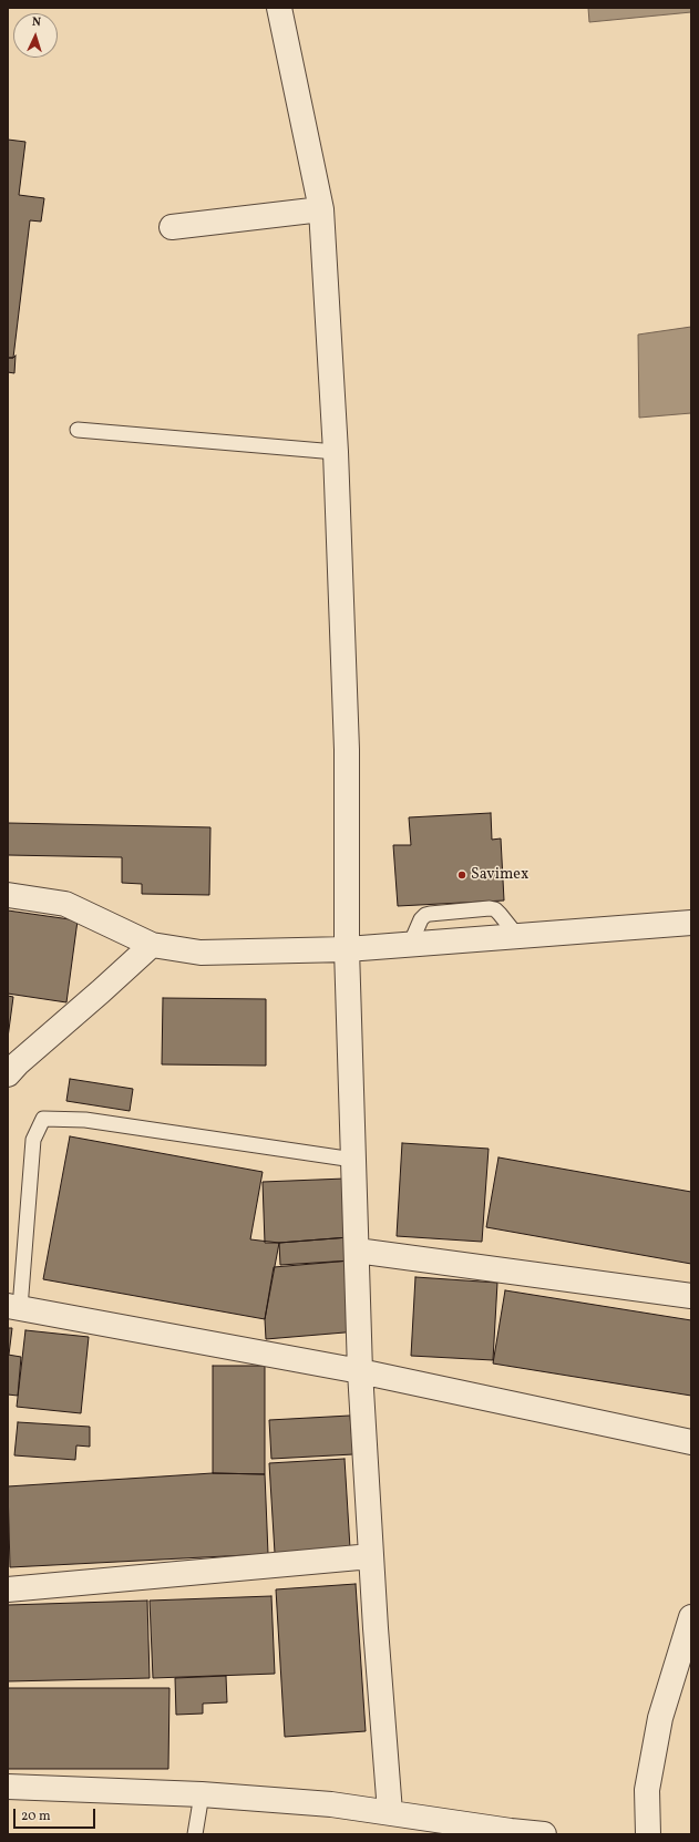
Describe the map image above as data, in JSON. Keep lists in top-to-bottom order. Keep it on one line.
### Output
{"places":["Savimex"],"scale_bar":"20 m","north":"top"}
